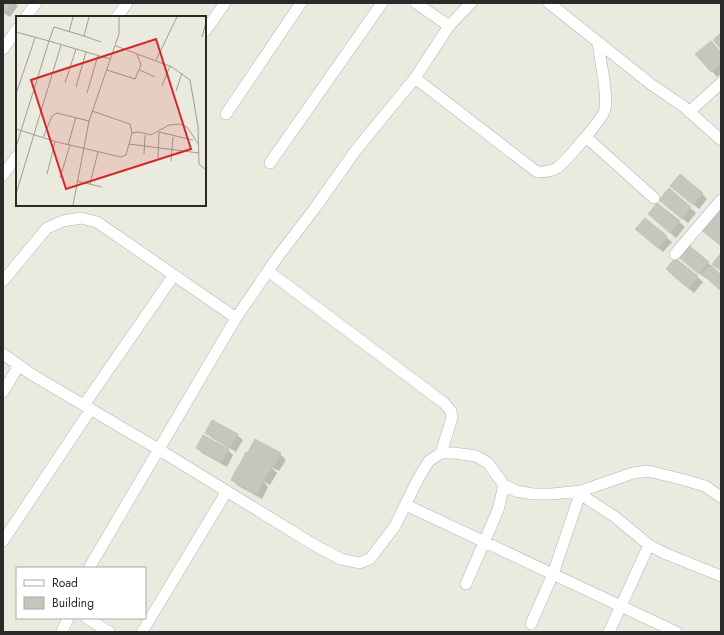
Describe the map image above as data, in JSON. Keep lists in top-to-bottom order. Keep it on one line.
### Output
{"legend":["Road","Building"]}
